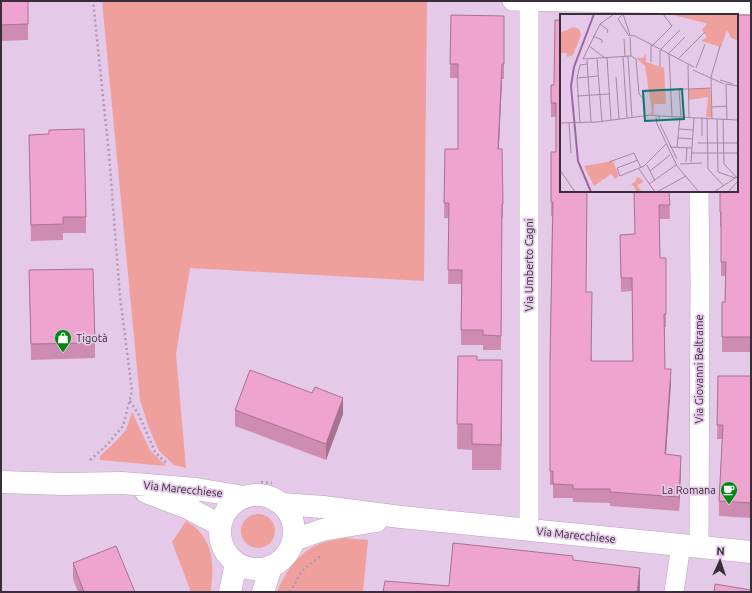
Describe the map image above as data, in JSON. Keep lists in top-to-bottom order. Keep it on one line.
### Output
{"streets":{"main road":["Via Marecchiese"],"street":["Via Umberto Cagni","Via Giovanni Beltrame"]},"crossings":[["Via Umberto Cagni","Via Marecchiese"],["Via Giovanni Beltrame","Via Marecchiese"]],"places":{"shop":["Tigotà"],"cafe":["La Romana"]},"north":"top"}
